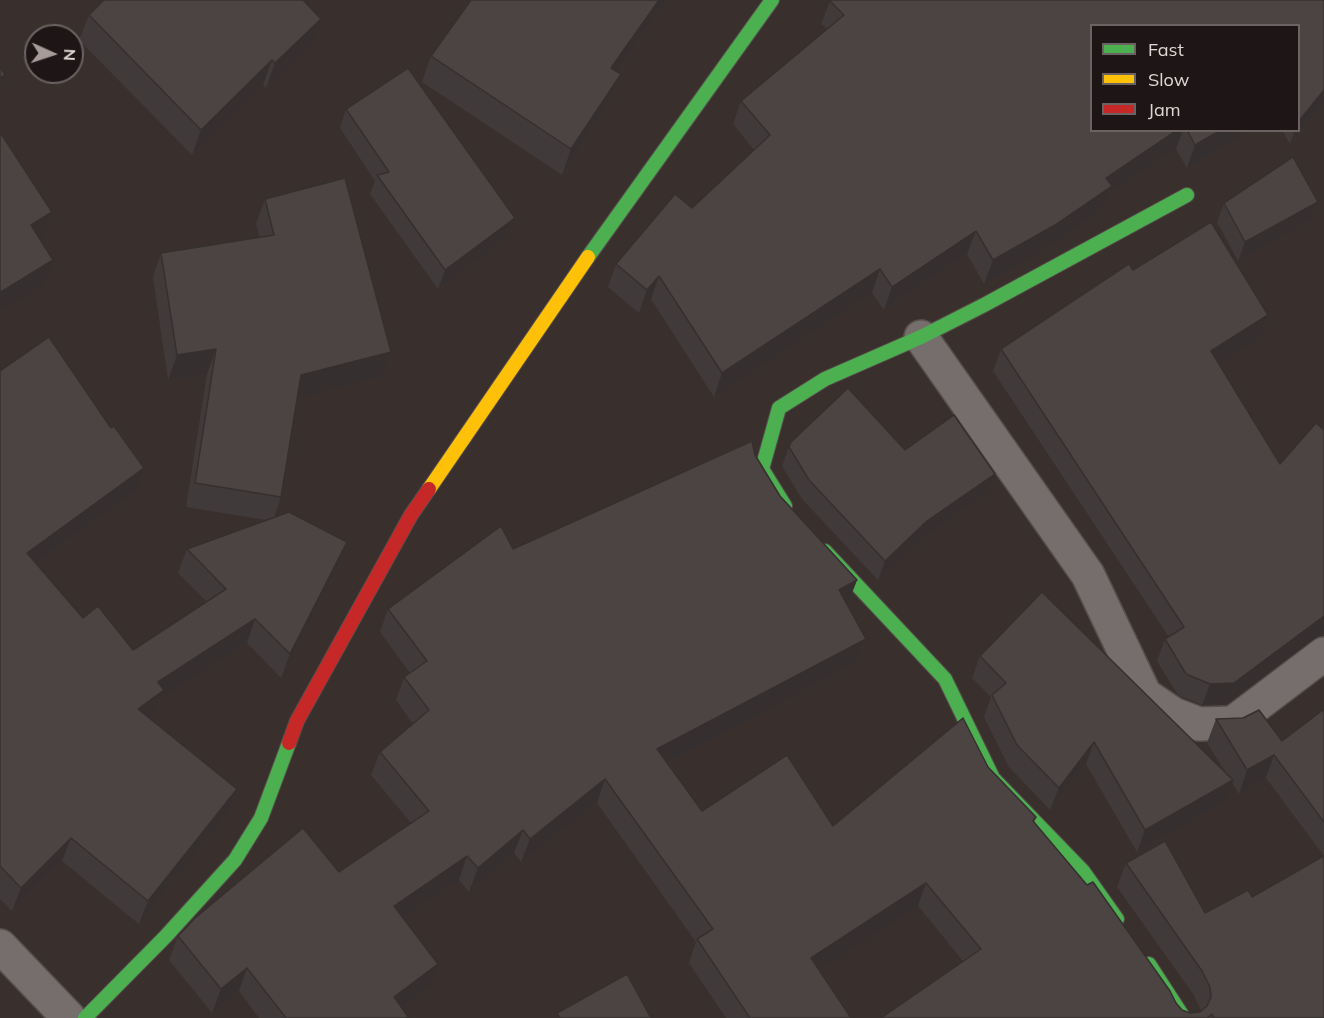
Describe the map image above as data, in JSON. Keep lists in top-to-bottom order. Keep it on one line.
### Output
{"legend":["Fast","Slow","Jam"],"north":"right"}
